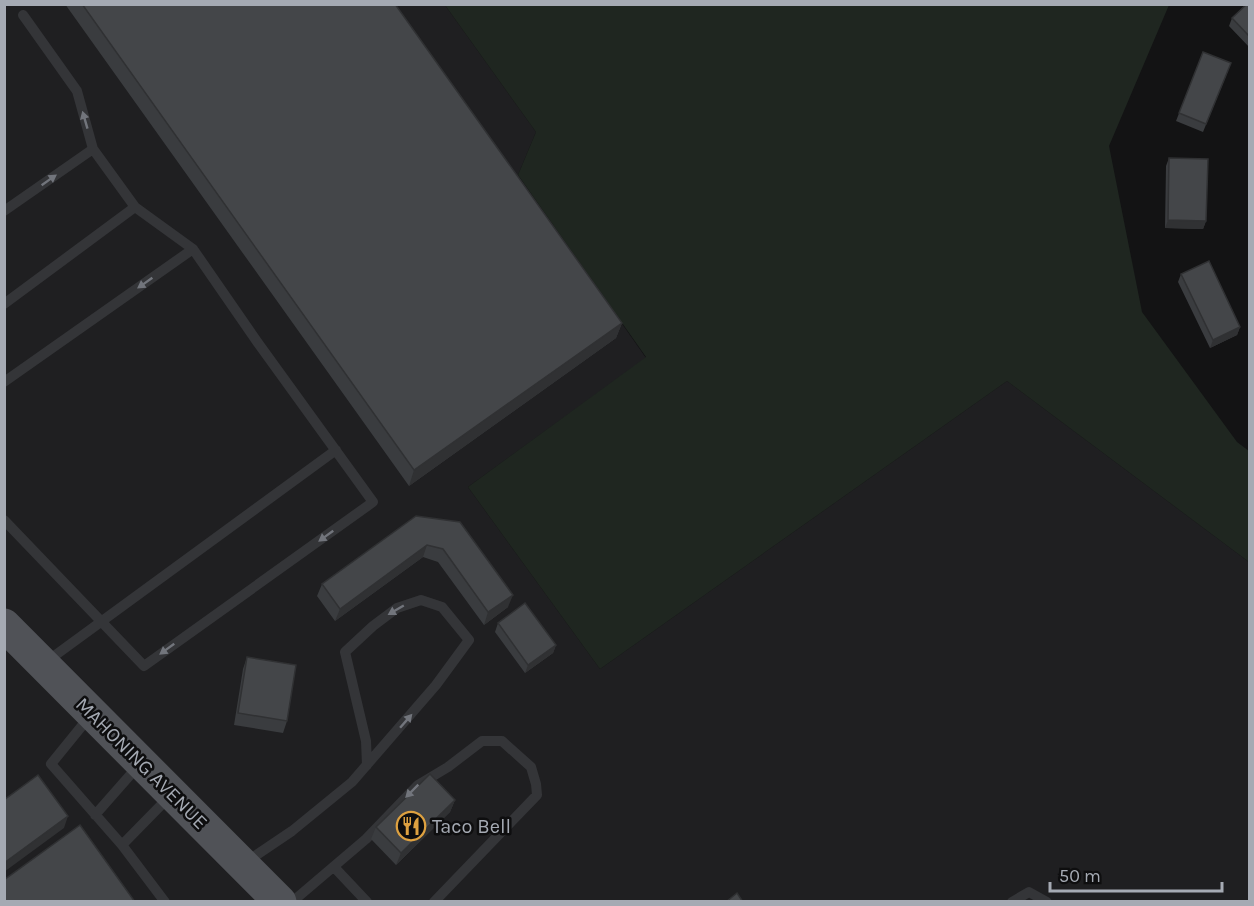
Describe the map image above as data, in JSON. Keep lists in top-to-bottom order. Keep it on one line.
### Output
{"streets":{"main road":["MAHONING AVENUE"]},"places":{"restaurant":["Taco Bell"]},"scale_bar":"50 m"}
